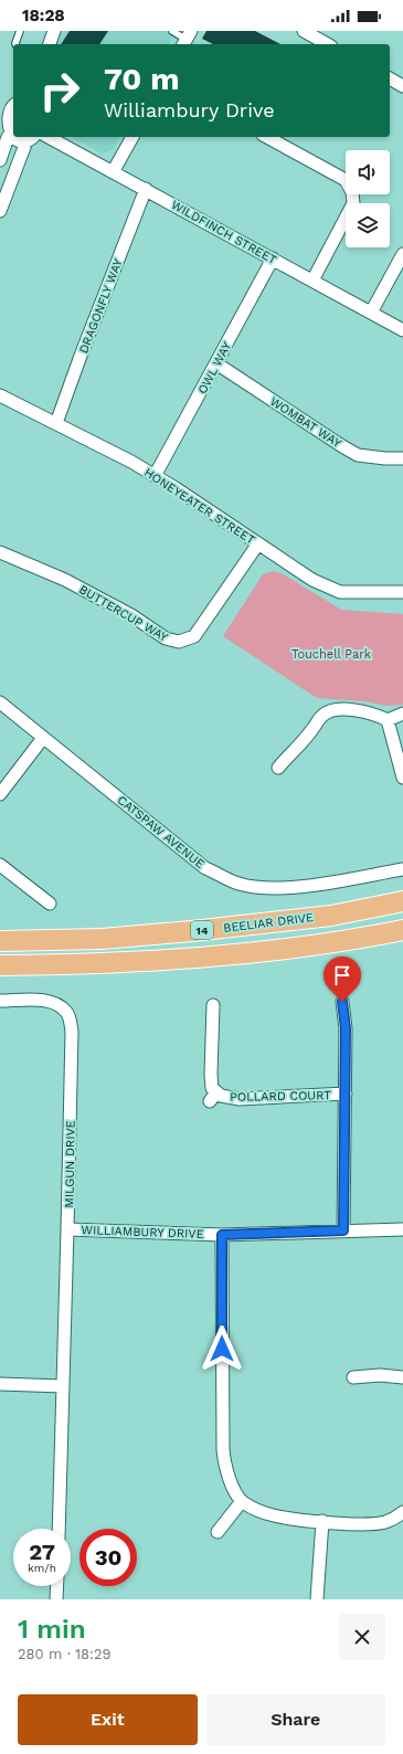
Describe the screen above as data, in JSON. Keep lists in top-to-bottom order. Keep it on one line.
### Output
{"streets":{"highway":["BEELIAR DRIVE","14"],"street":["WILDFINCH STREET","DRAGONFLY WAY","OWL WAY","WOMBAT WAY","HONEYEATER STREET","BUTTERCUP WAY","CATSPAW AVENUE","POLLARD COURT","MILGUN DRIVE","WILLIAMBURY DRIVE"]},"crossings":[["WILDFINCH STREET","DRAGONFLY WAY"],["WILDFINCH STREET","OWL WAY"],["DRAGONFLY WAY","HONEYEATER STREET"],["OWL WAY","WOMBAT WAY"],["OWL WAY","HONEYEATER STREET"],["HONEYEATER STREET","BUTTERCUP WAY"],["MILGUN DRIVE","WILLIAMBURY DRIVE"]],"parks":["Touchell Park"],"page":{"status":"18:28","turn":["70 m","Williambury Drive"],"speed":"27 km/h","limit":"30","heading":["1 min","280 m · 18:29"],"buttons":["Exit","Share"]}}
